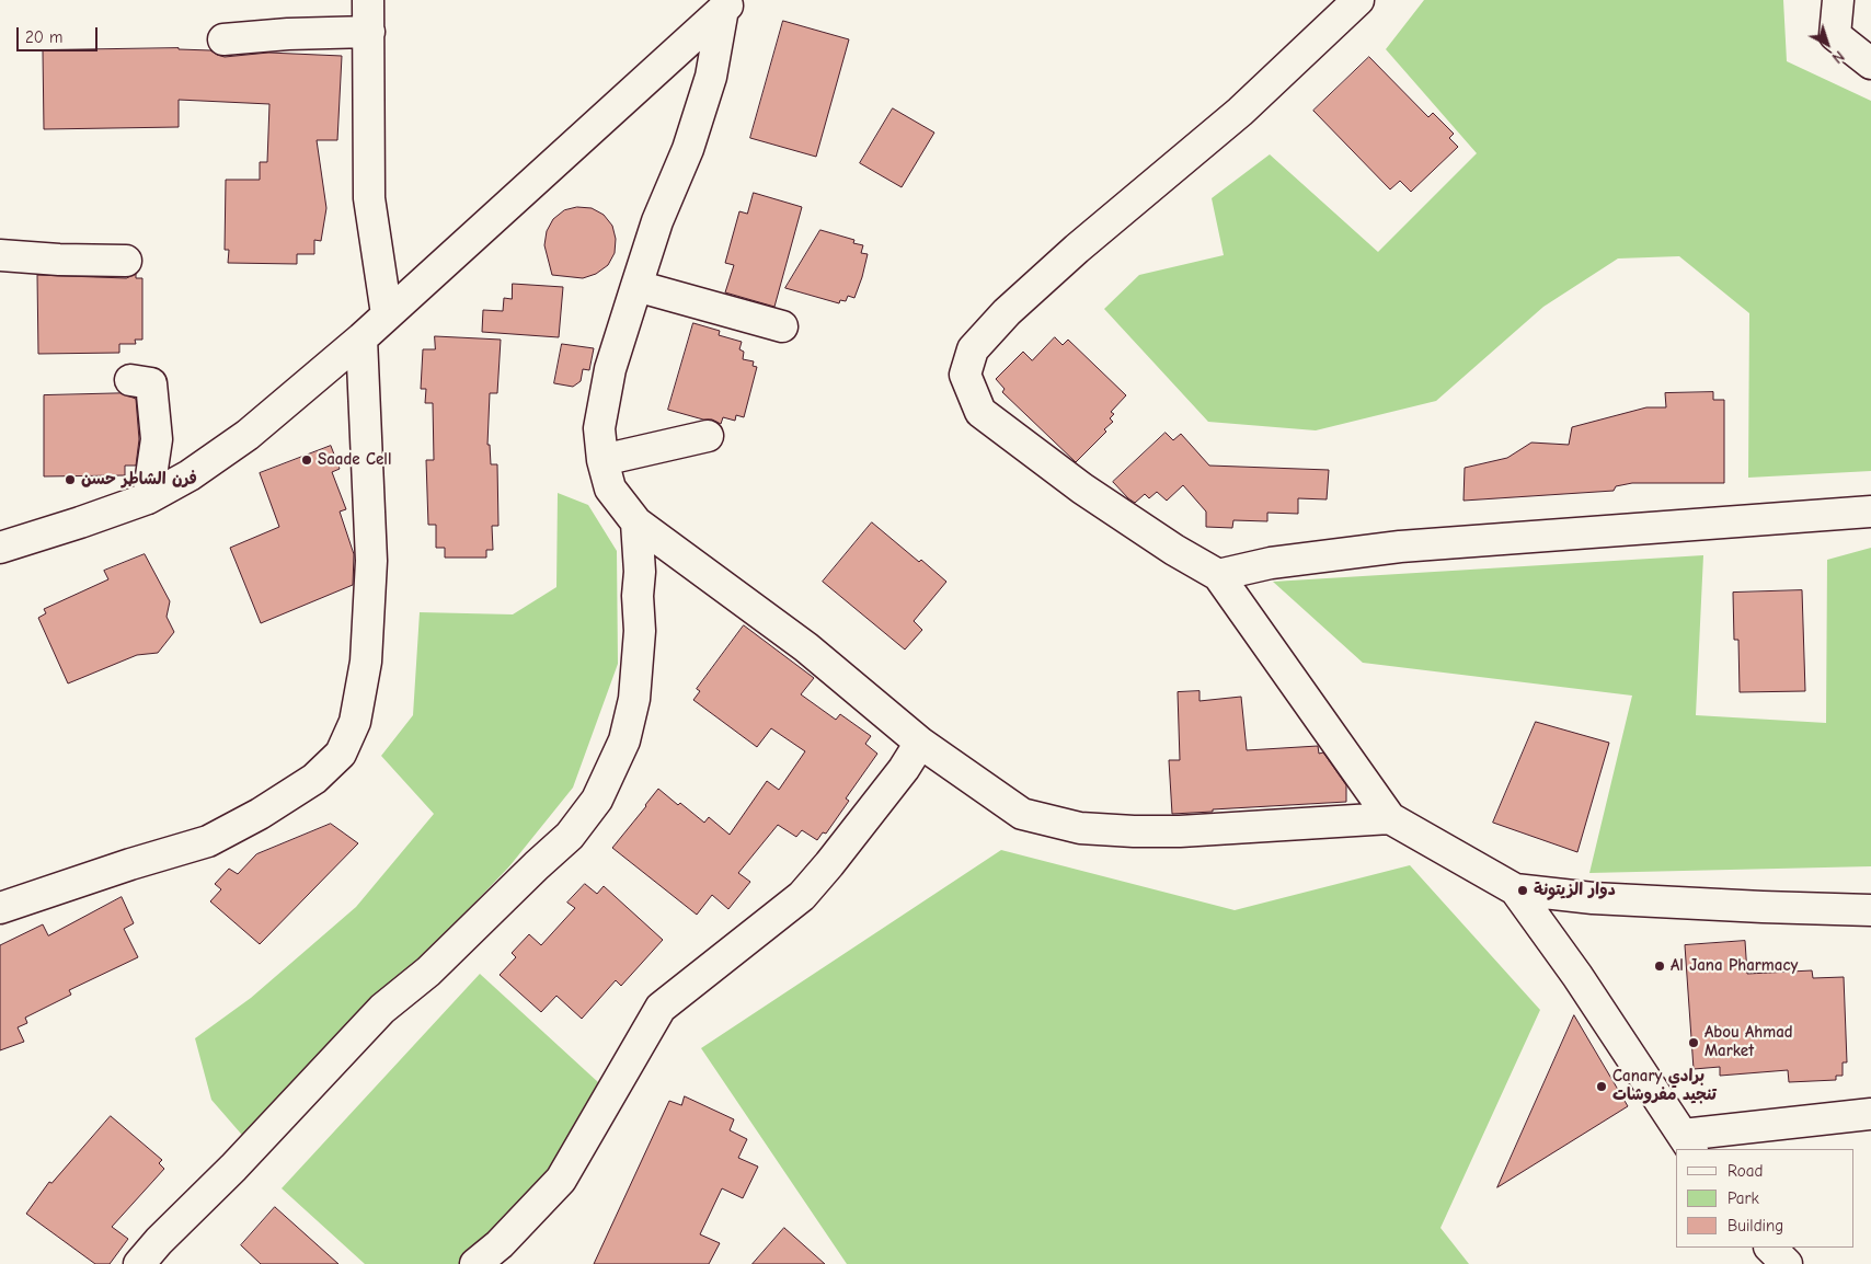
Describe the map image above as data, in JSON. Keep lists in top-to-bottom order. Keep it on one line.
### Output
{"places":["Saade Cell","فرن الشاطر حسن","دوار الزيتونة","Al Jana Pharmacy","Abou Ahmad Market","Canary برادي تنجيد مفروشات"],"legend":["Road","Park","Building"],"scale_bar":"20 m","north":"bottom right"}
